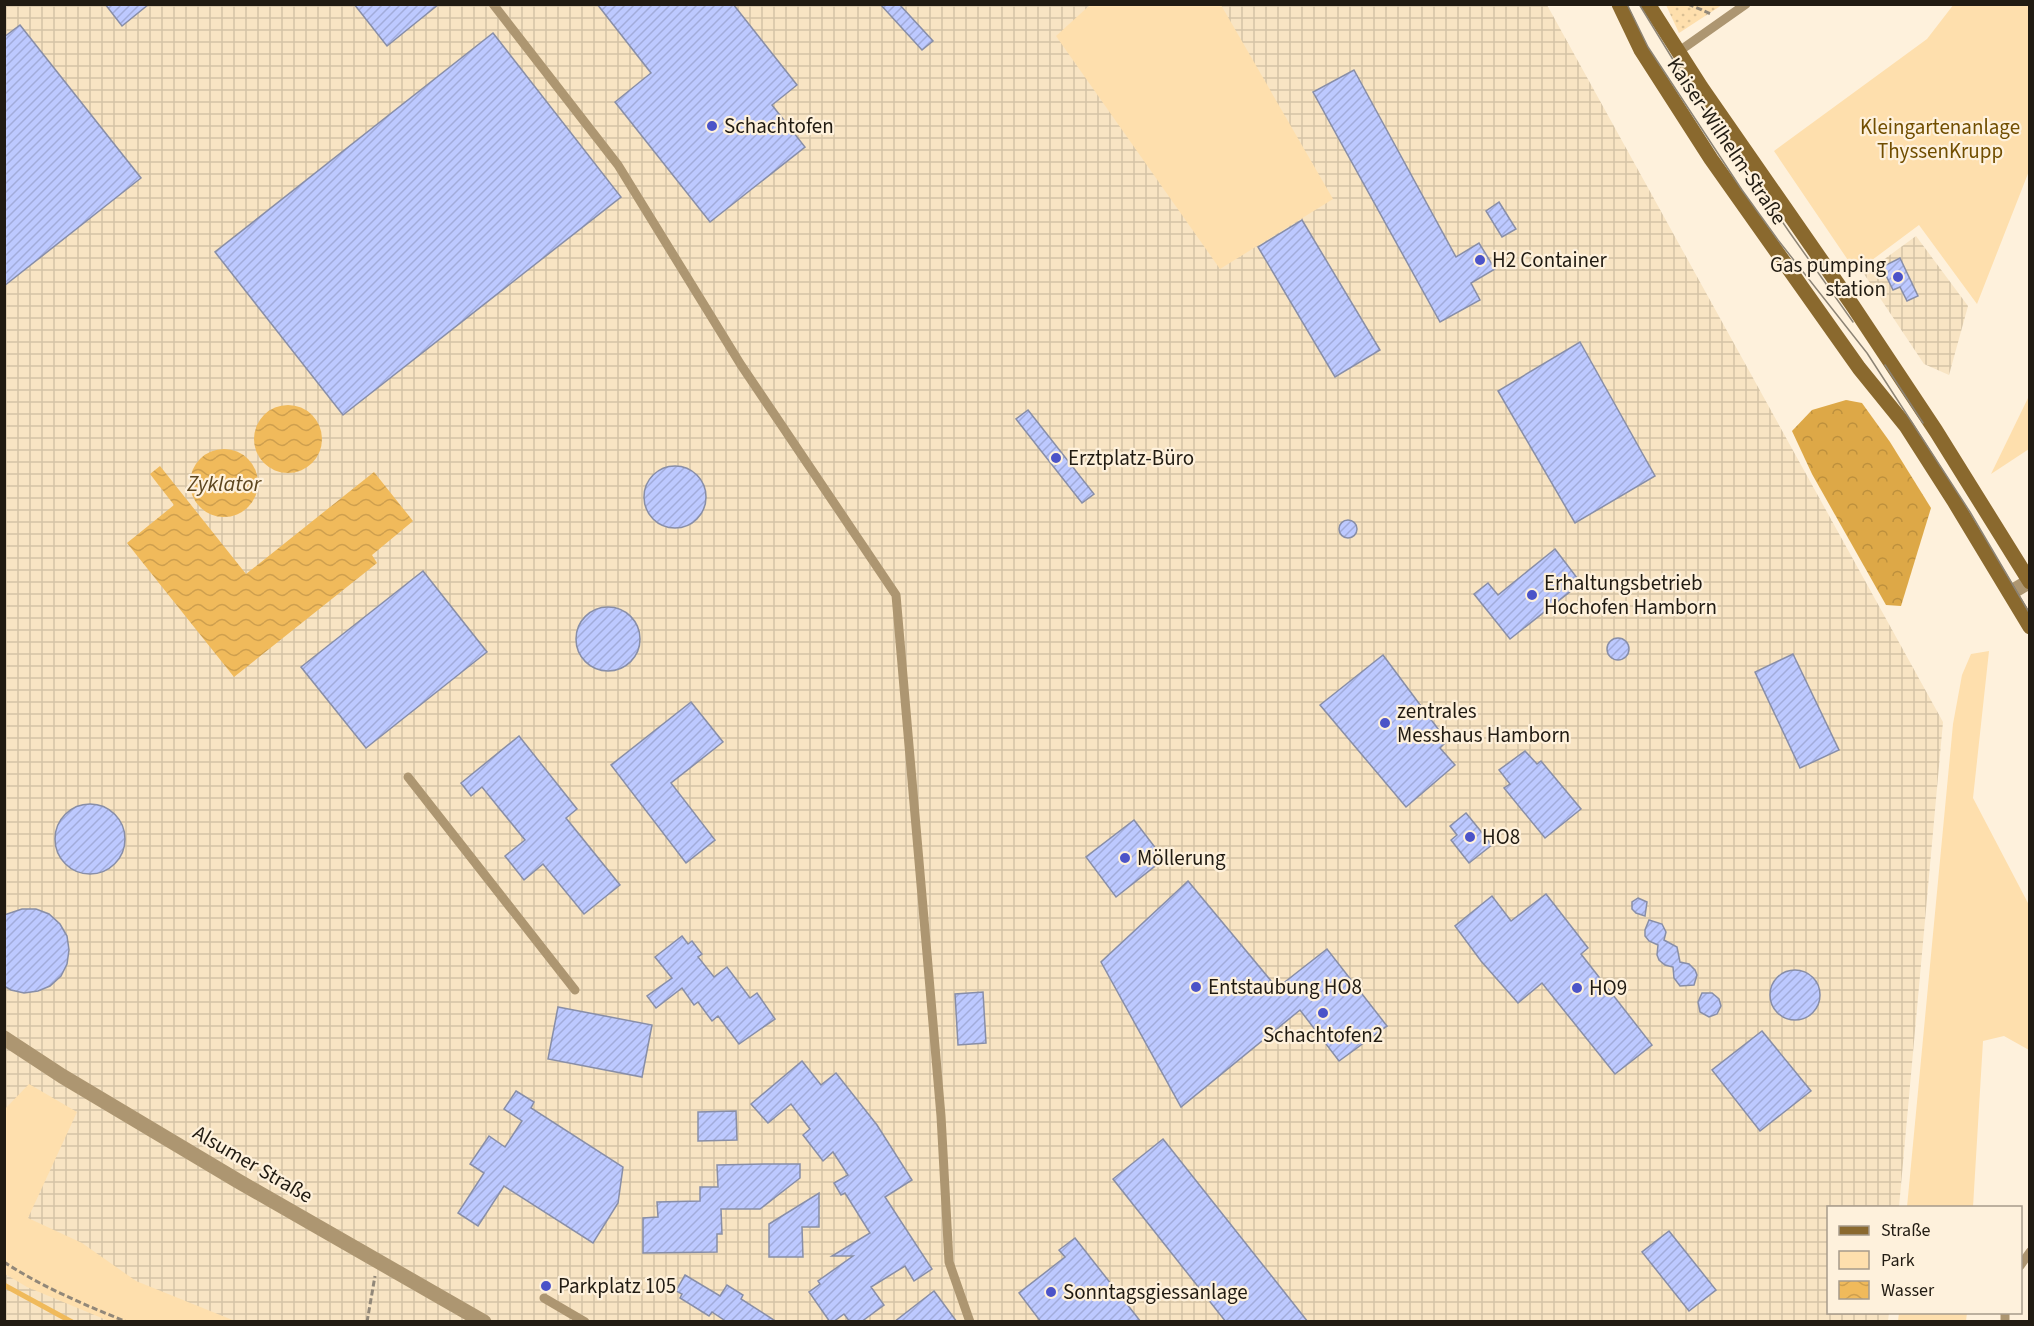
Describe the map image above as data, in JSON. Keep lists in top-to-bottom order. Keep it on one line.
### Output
{"streets":{"main road":["Kaiser-Wilhelm-Straße"],"street":["Alsumer Straße"]},"water":["Zyklator"],"parks":["Kleingartenanlage ThyssenKrupp"],"places":["Schachtofen","H2 Container","Gas pumping station","Erztplatz-Büro","Erhaltungsbetrieb Hochofen Hamborn","zentrales Messhaus Hamborn","HO8","Möllerung","Entstaubung HO8","HO9","Schachtofen2","Parkplatz 105","Sonntagsgiessanlage"],"legend":["Straße","Park","Wasser"]}
